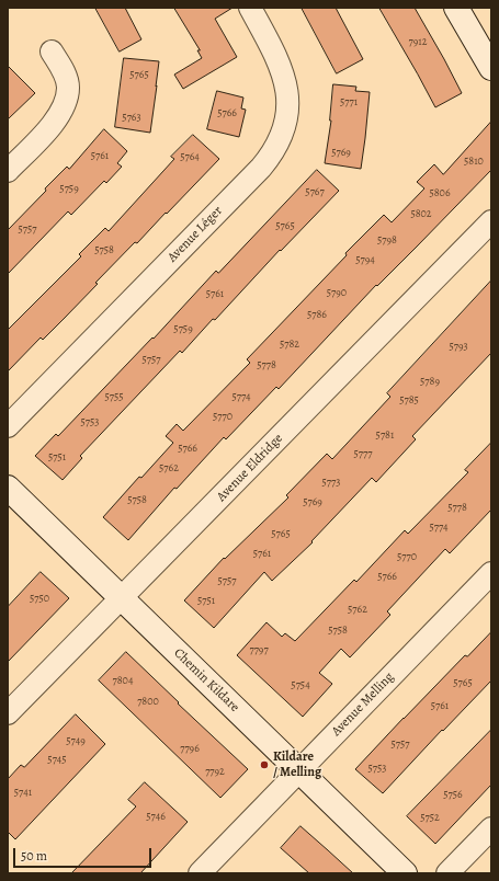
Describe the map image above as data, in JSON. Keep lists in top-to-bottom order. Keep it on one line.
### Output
{"streets":{"street":["Avenue Léger","Avenue Eldridge","Chemin Kildare","Avenue Melling"]},"crossings":[["Avenue Eldridge","Chemin Kildare"],["Chemin Kildare","Avenue Melling"]],"places":["Kildare / Melling"],"house_numbers":["7912","5765","5771","5766","5763","5769","5761","5764","5810","5759","5767","5806","5802","5765","5757","5798","5758","5794","5790","5761","5786","5759","5782","5793","5757","5778","5789","5755","5774","5785","5770","5753","5781","5766","5777","5751","5762","5773","5758","5769","5778","5774","5765","5761","5770","5766","5757","5750","5751","5762","5758","7797","7804","5765","5754","7800","5761","5749","5757","7796","5745","5753","7792","5741","5756","5746","5752"],"scale_bar":"50 m"}
